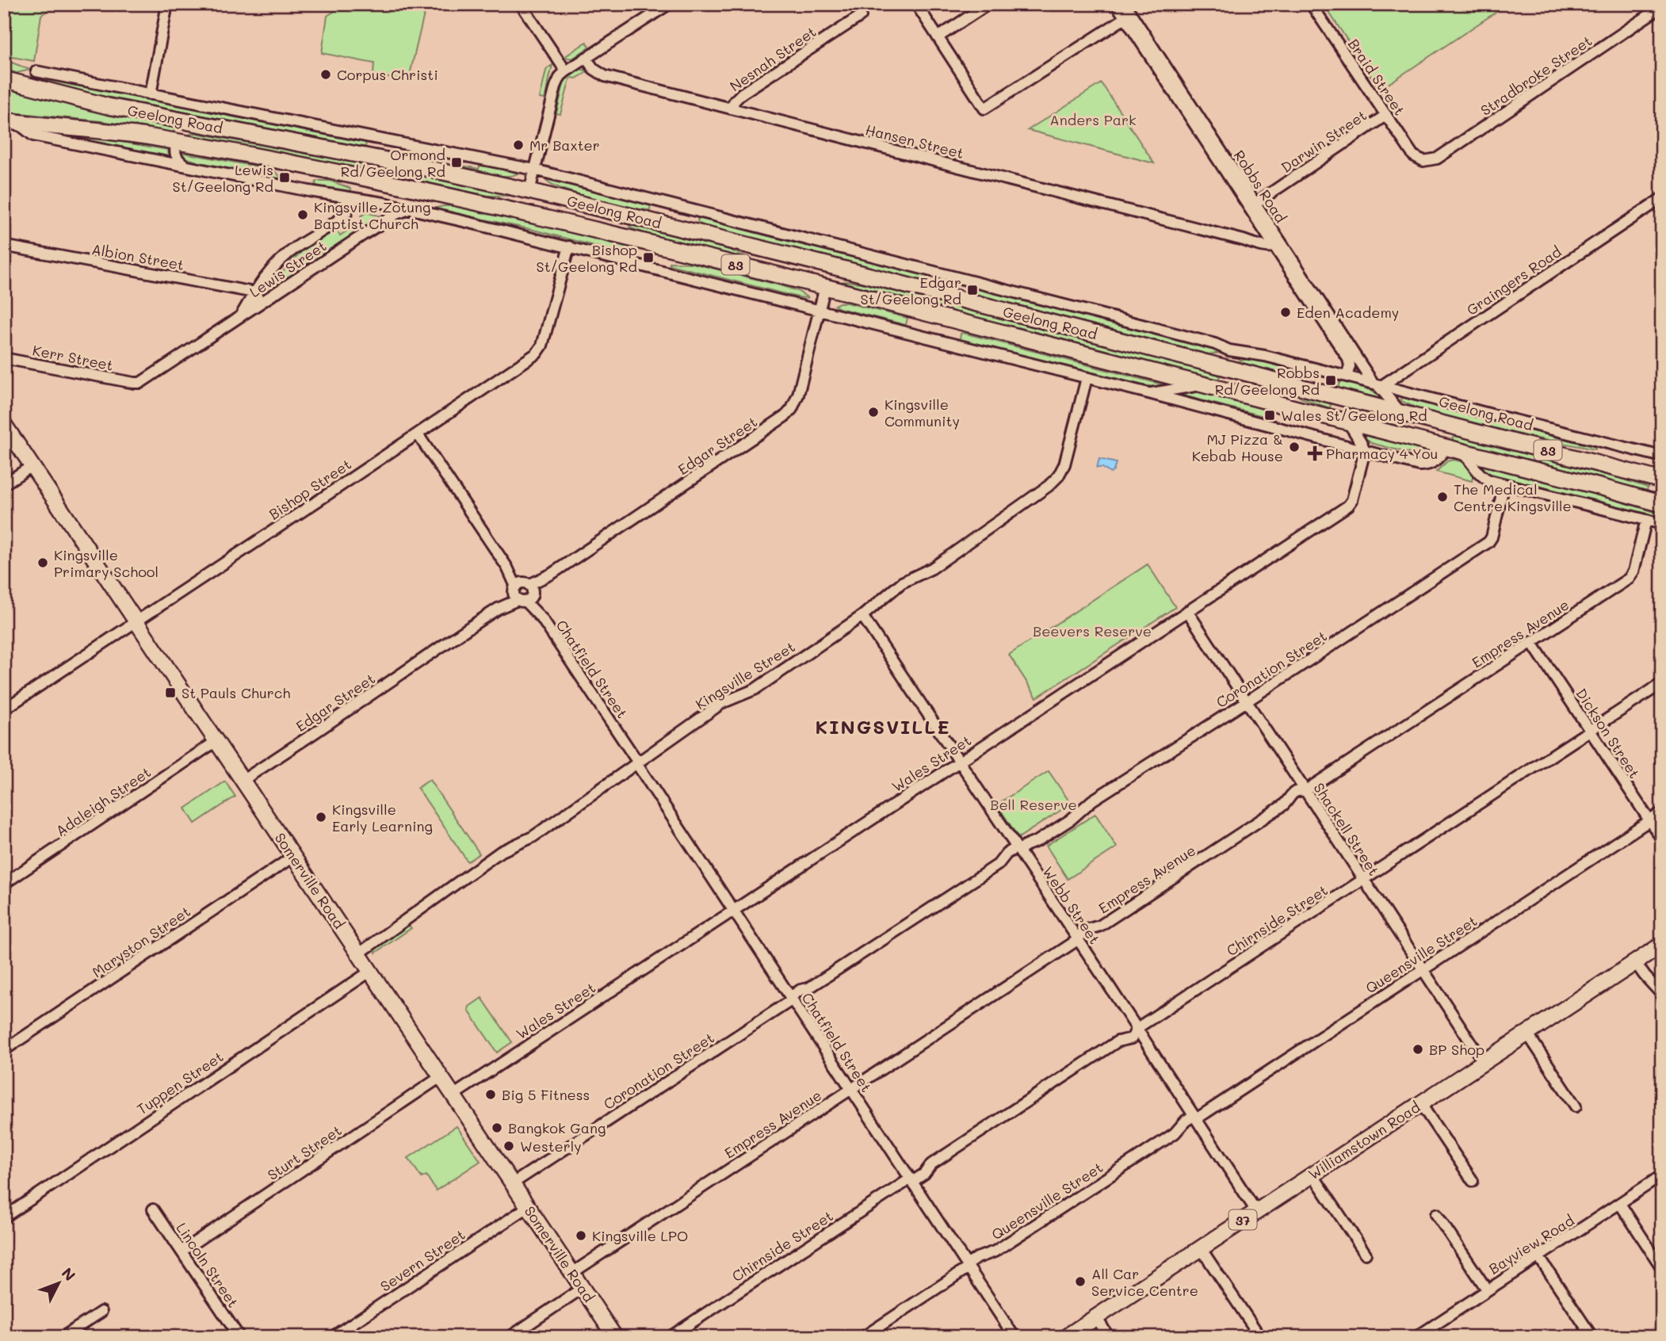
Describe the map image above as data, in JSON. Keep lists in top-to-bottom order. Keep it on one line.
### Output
{"streets":{"main road":["Geelong Road","83","Somerville Road","Williamstown Road","37"],"street":["Nesnah Street","Stradbroke Street","Braid Street","Hansen Street","Darwin Street","Robbs Road","Albion Street","Lewis Street","Graingers Road","Kerr Street","Edgar Street","Bishop Street","Empress Avenue","Chatfield Street","Coronation Street","Kingsville Street","Dickson Street","Wales Street","Adaleigh Street","Shackell Street","Webb Street","Chirnside Street","Maryston Street","Queensville Street","Tuppen Street","Sturt Street","Bayview Road","Severn Street","Lincoln Street"]},"crossings":[["Nesnah Street","Hansen Street"],["Stradbroke Street","Braid Street"],["Braid Street","Darwin Street"],["Geelong Road","Robbs Road"],["Geelong Road","Lewis Street"],["Geelong Road","Graingers Road"],["Geelong Road","Edgar Street"],["Geelong Road","Bishop Street"],["Geelong Road","Kingsville Street"],["Geelong Road","Wales Street"],["Hansen Street","Robbs Road"],["Darwin Street","Robbs Road"],["Robbs Road","Graingers Road"],["Albion Street","Lewis Street"],["Lewis Street","Kerr Street"],["Edgar Street","Chatfield Street"],["Edgar Street","Somerville Road"],["Bishop Street","Chatfield Street"],["Bishop Street","Somerville Road"],["Empress Avenue","Chatfield Street"],["Empress Avenue","Dickson Street"],["Empress Avenue","Shackell Street"],["Empress Avenue","Somerville Road"],["Empress Avenue","Webb Street"],["Chatfield Street","Coronation Street"],["Chatfield Street","Kingsville Street"],["Chatfield Street","Wales Street"],["Chatfield Street","Chirnside Street"],["Chatfield Street","Queensville Street"],["Coronation Street","Shackell Street"],["Coronation Street","Somerville Road"],["Coronation Street","Webb Street"],["Kingsville Street","Somerville Road"],["Kingsville Street","Webb Street"],["Dickson Street","Chirnside Street"],["Dickson Street","Queensville Street"],["Wales Street","Shackell Street"],["Wales Street","Somerville Road"],["Wales Street","Webb Street"],["Adaleigh Street","Somerville Road"],["Shackell Street","Chirnside Street"],["Shackell Street","Queensville Street"],["Shackell Street","Williamstown Road"],["Somerville Road","Maryston Street"],["Somerville Road","Tuppen Street"],["Somerville Road","Sturt Street"],["Somerville Road","Severn Street"],["Webb Street","Chirnside Street"],["Webb Street","Queensville Street"],["Webb Street","Williamstown Road"],["Sturt Street","Lincoln Street"]],"districts":["KINGSVILLE"],"parks":["Anders Park","Beevers Reserve","Bell Reserve"],"places":{"other":["Corpus Christi","Mr Baxter","Kingsville Zotung Baptist Church","Eden Academy","Kingsville Community","MJ Pizza & Kebab House","The Medical Centre Kingsville","Kingsville Primary School","Kingsville Early Learning","BP Shop","Big 5 Fitness","Bangkok Gang","Westerly","Kingsville LPO","All Car Service Centre"],"transit":["Ormond Rd/Geelong Rd","Lewis St/Geelong Rd","Bishop St/Geelong Rd","Edgar St/Geelong Rd","Robbs Rd/Geelong Rd","Wales St/Geelong Rd","St Pauls Church"],"health":["Pharmacy 4 You"]},"north":"top right"}
